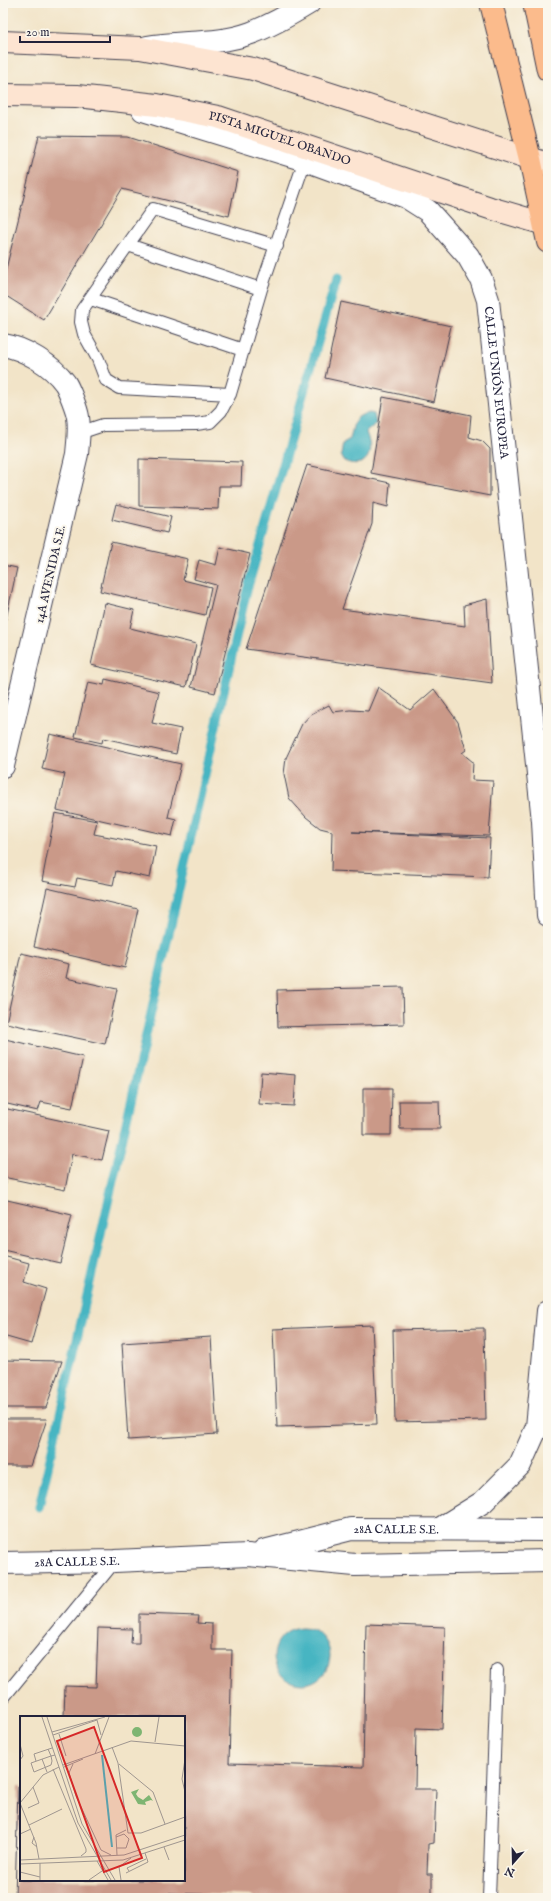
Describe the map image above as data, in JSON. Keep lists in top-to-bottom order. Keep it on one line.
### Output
{"streets":{"main road":["PISTA MIGUEL OBANDO"],"street":["CALLE UNIÓN EUROPEA","14A AVENIDA S.E.","28A CALLE S.E."]},"crossings":[["PISTA MIGUEL OBANDO","CALLE UNIÓN EUROPEA"]],"scale_bar":"20 m","north":"bottom"}
